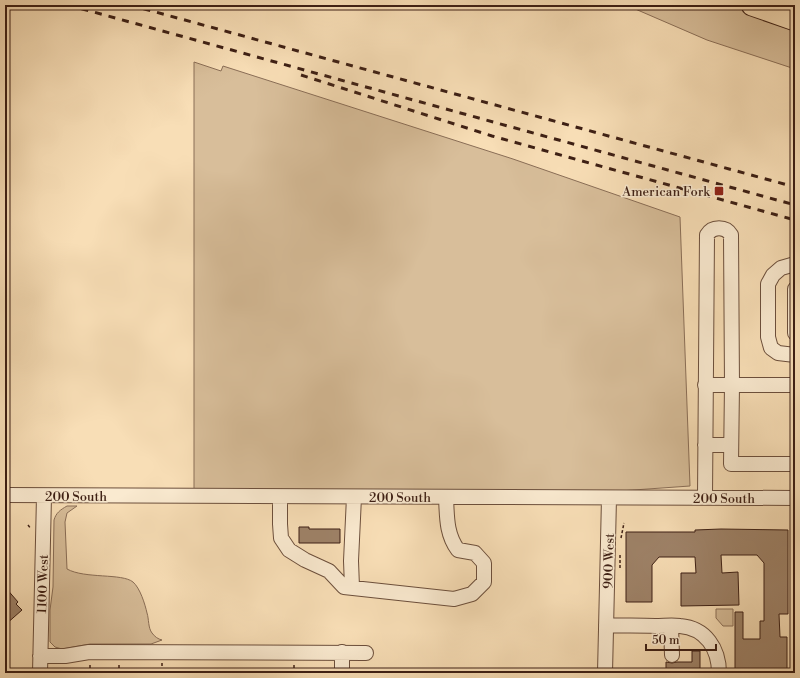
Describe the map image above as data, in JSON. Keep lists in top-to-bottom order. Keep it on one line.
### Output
{"streets":{"street":["200 South","900 West","1100 West"]},"crossings":[["200 South","900 West"],["200 South","1100 West"]],"places":{"transit":["American Fork"]},"scale_bar":"50 m"}
